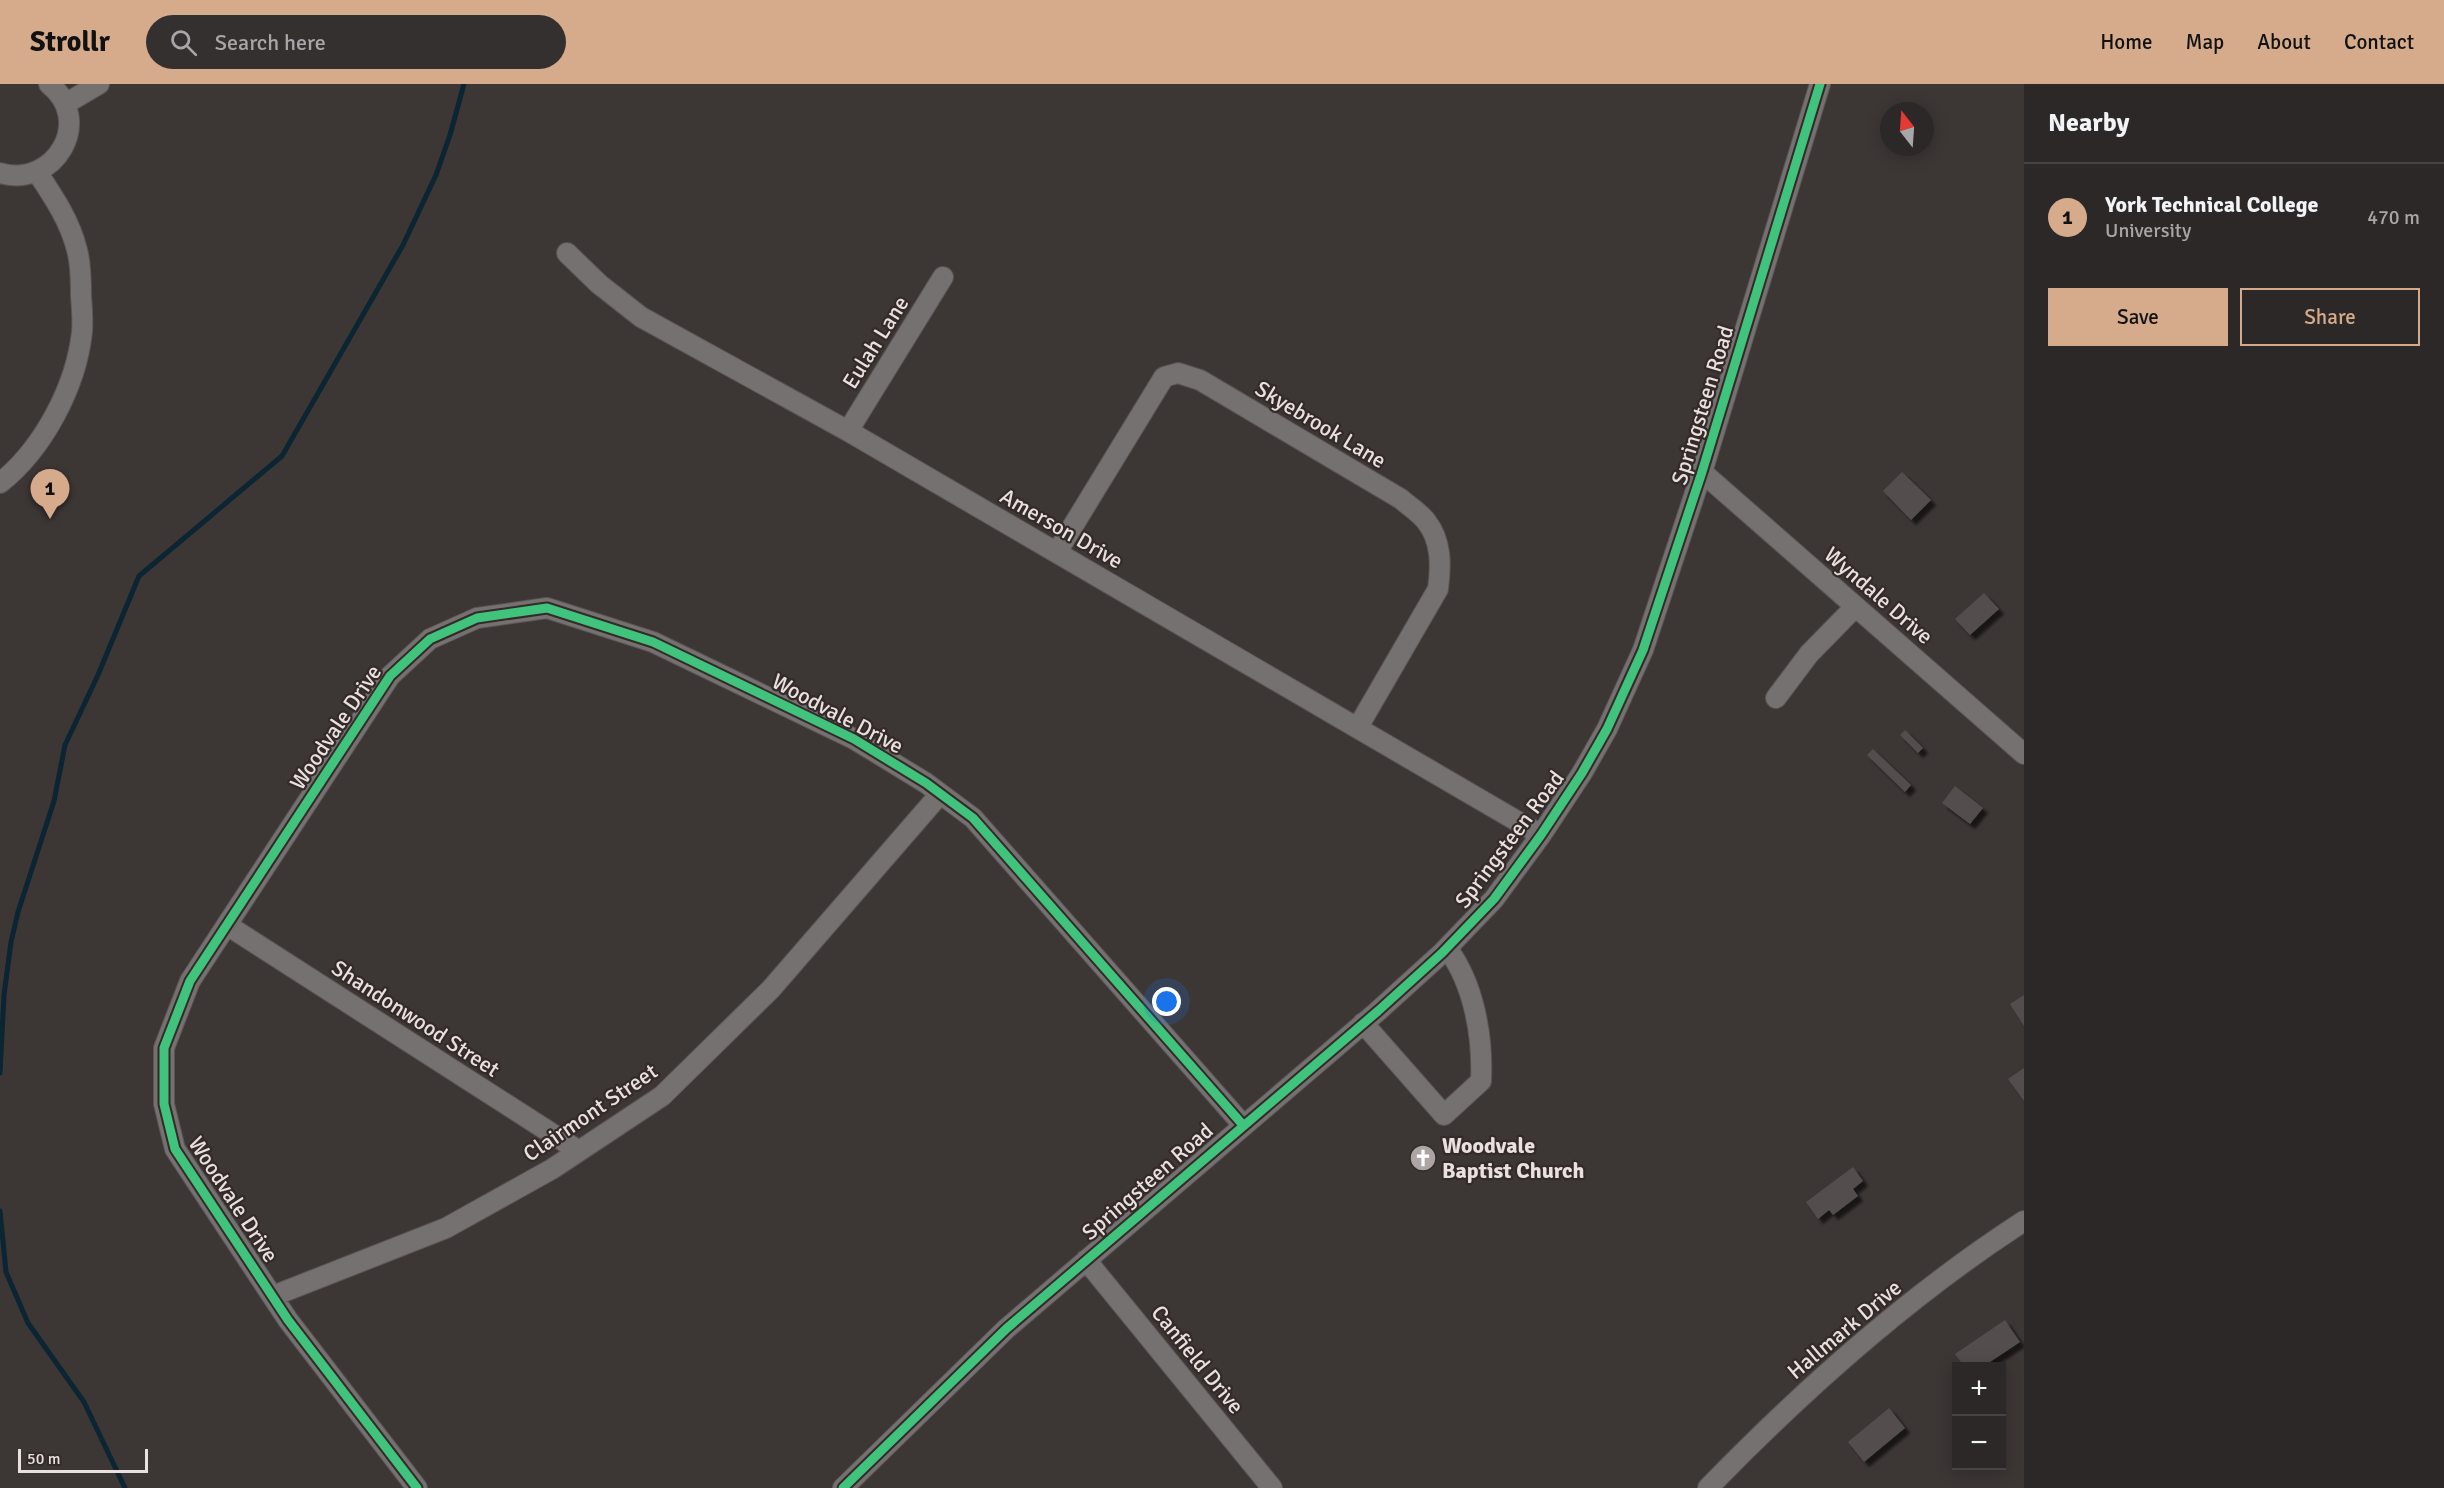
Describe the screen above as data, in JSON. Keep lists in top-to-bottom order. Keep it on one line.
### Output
{"streets":{"street":["Eulah Lane","Springsteen Road","Skyebrook Lane","Amerson Drive","Wyndale Drive","Woodvale Drive","Shandonwood Street","Clairmont Street","Hallmark Drive","Canfield Drive"]},"crossings":[["Eulah Lane","Amerson Drive"],["Springsteen Road","Amerson Drive"],["Springsteen Road","Wyndale Drive"],["Springsteen Road","Woodvale Drive"],["Springsteen Road","Canfield Drive"],["Skyebrook Lane","Amerson Drive"],["Woodvale Drive","Shandonwood Street"],["Woodvale Drive","Clairmont Street"],["Shandonwood Street","Clairmont Street"]],"places":{"church":["Woodvale Baptist Church"]},"scale_bar":"50 m","north":"top","page":{"header":"Strollr","search":"Search here","nav":["Home","Map","About","Contact"],"heading":"Nearby","list":[{"mark":"1","name":"York Technical College","note":"University","value":"470 m"}],"buttons":["Save","Share"],"pins":"1","map_buttons":["+","−"],"scale":"50 m"}}
